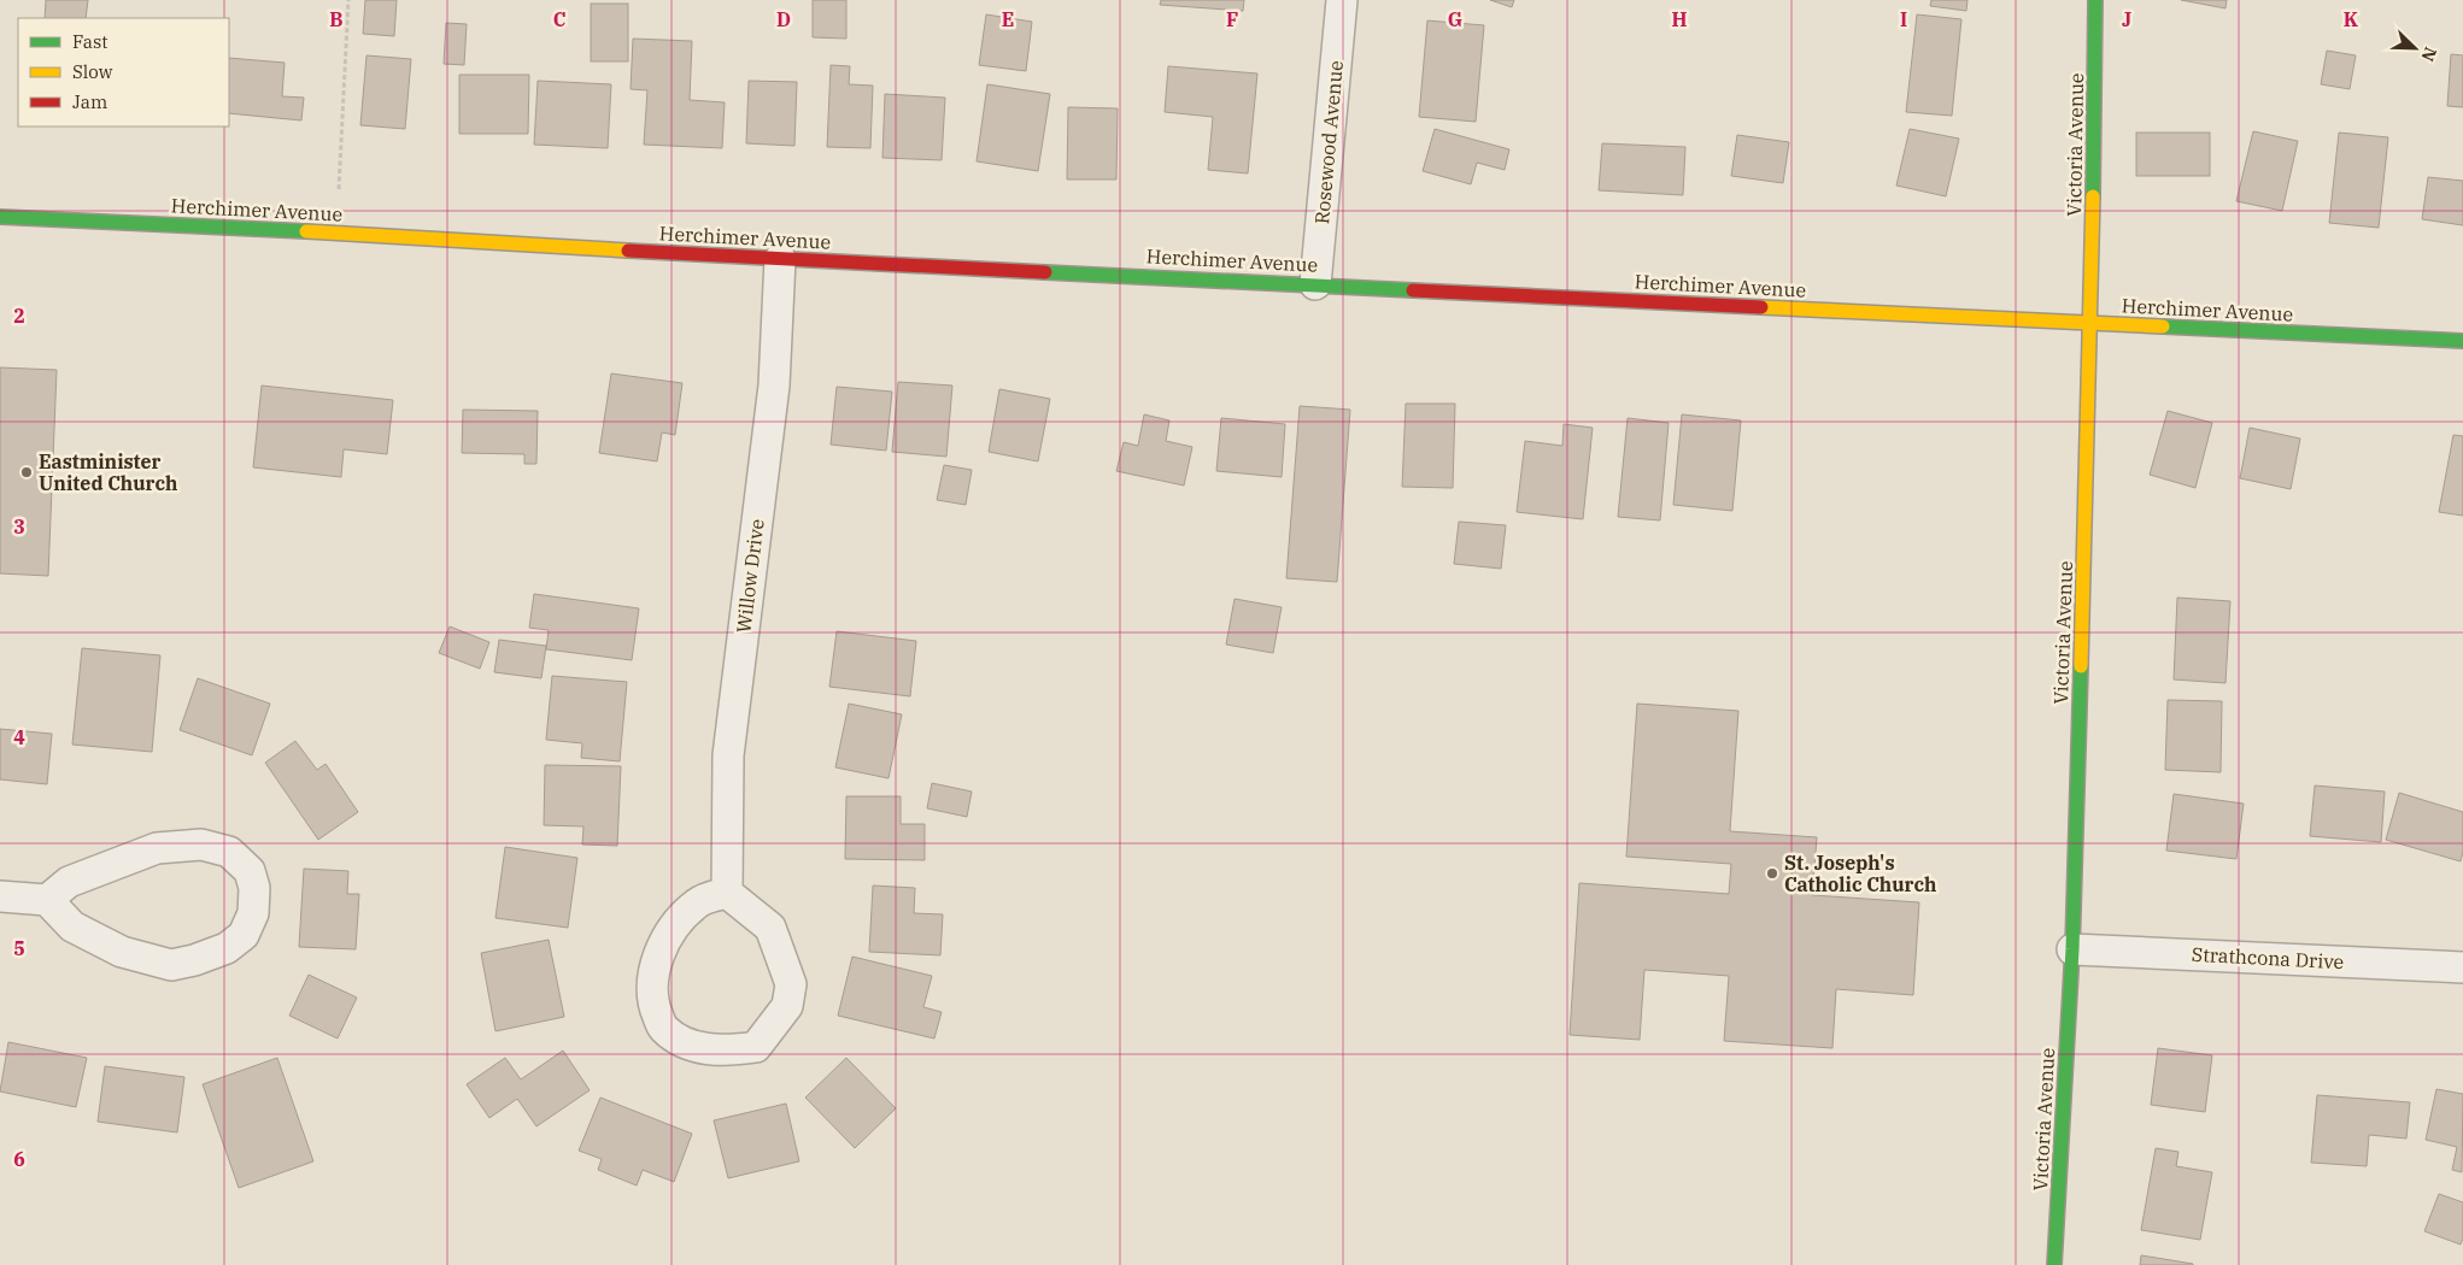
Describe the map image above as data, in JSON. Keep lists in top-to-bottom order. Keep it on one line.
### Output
{"streets":{"street":["Rosewood Avenue","Victoria Avenue","Herchimer Avenue","Willow Drive","Strathcona Drive"]},"crossings":[["Rosewood Avenue","Herchimer Avenue"],["Victoria Avenue","Herchimer Avenue"],["Victoria Avenue","Strathcona Drive"],["Herchimer Avenue","Willow Drive"]],"places":["Eastminister United Church","St. Joseph's Catholic Church"],"legend":["Fast","Slow","Jam"],"north":"bottom right","grid":{"columns":["B","C","D","E","F","G","H","I","J","K"],"rows":["2","3","4","5","6"]}}
